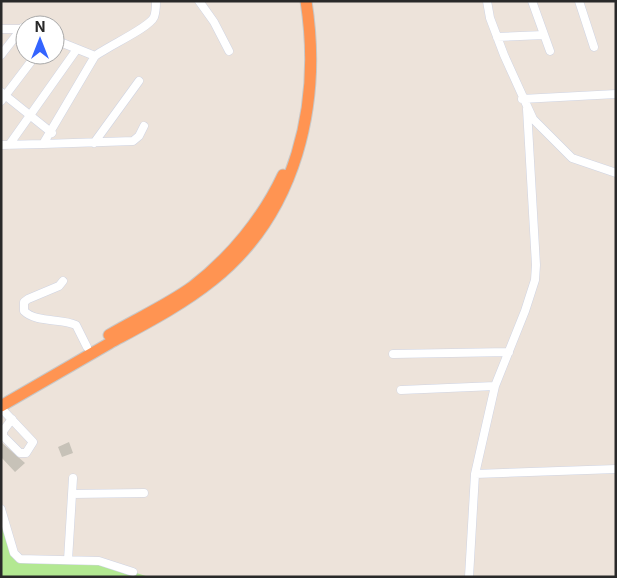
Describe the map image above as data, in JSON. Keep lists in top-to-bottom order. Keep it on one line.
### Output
{"north":"top"}
